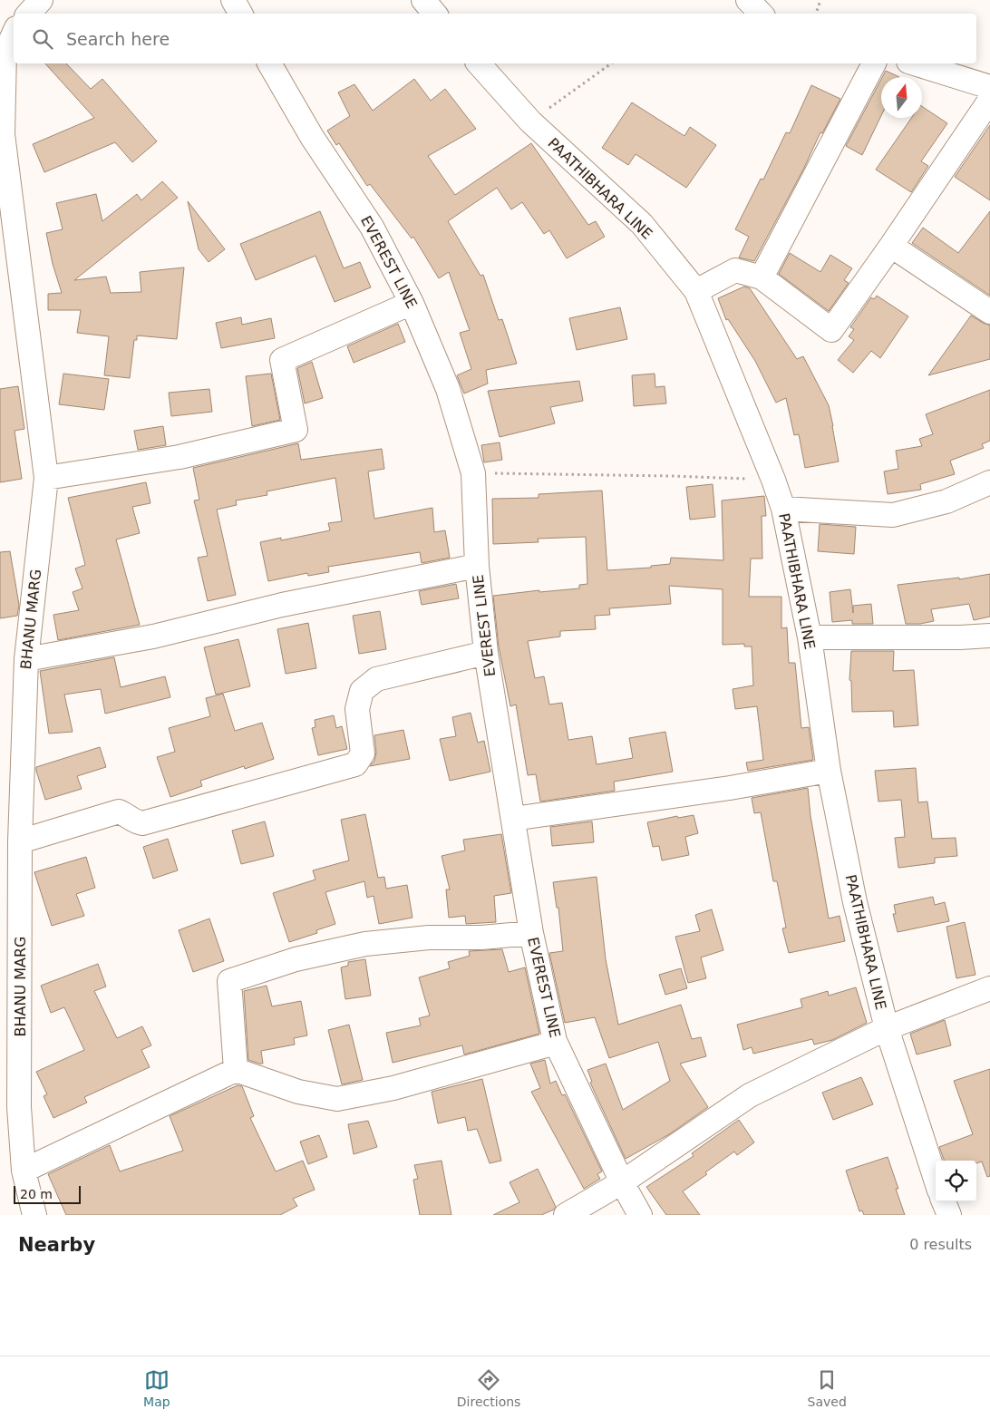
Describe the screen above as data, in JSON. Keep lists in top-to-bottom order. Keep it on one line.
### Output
{"streets":{"street":["PAATHIBHARA LINE","EVEREST LINE","BHANU MARG"]},"scale_bar":"20 m","north":"top","page":{"search":"Search here","scale":"20 m","heading":["Nearby","0 results"],"nav":["Map","Directions","Saved"]}}
